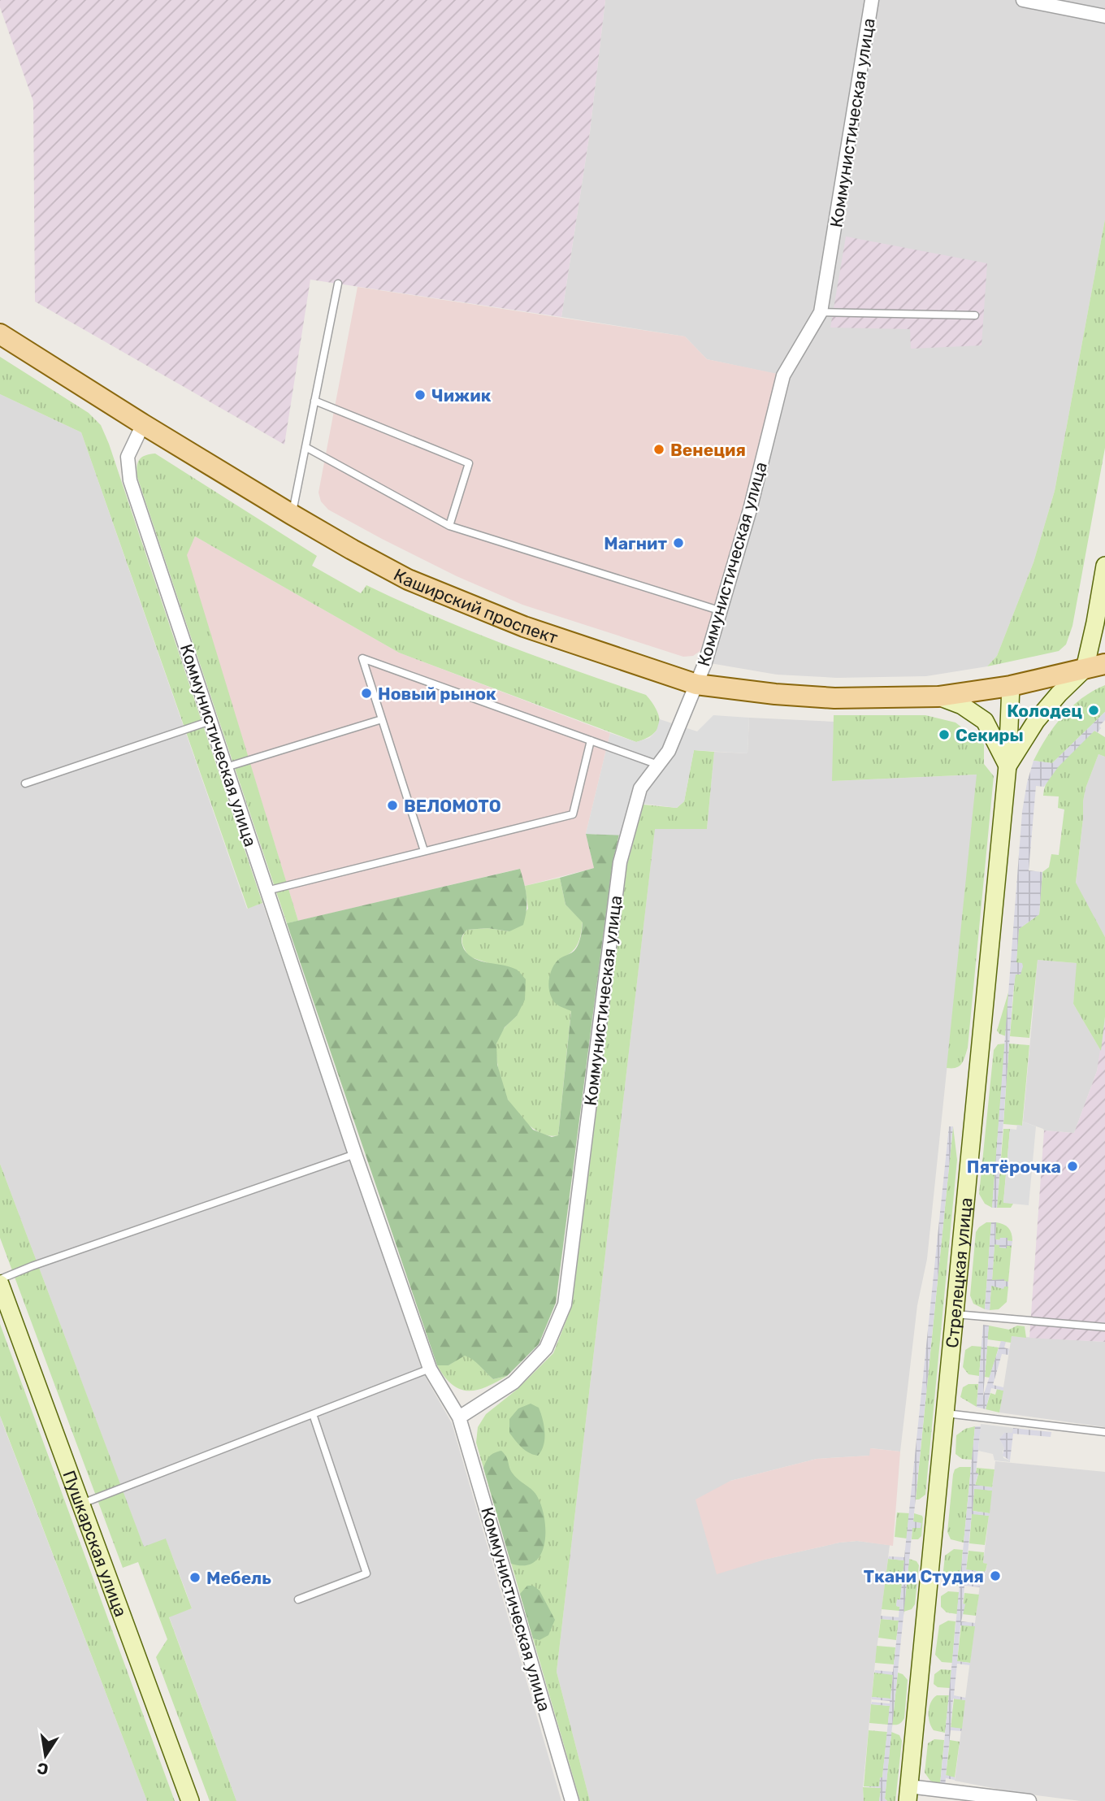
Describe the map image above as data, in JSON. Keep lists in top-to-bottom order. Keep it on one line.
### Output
{"streets":{"main road":["Каширский проспект","Стрелецкая улица","Пушкарская улица"],"street":["Коммунистическая улица"]},"crossings":[["Коммунистическая улица","Каширский проспект"],["Каширский проспект","Стрелецкая улица"]],"places":["Чижик","Венеция","Магнит","Новый рынок","Колодец","Секиры","ВЕЛОМОТО","Пятёрочка","Ткани Студия","Мебель"],"north":"bottom"}
